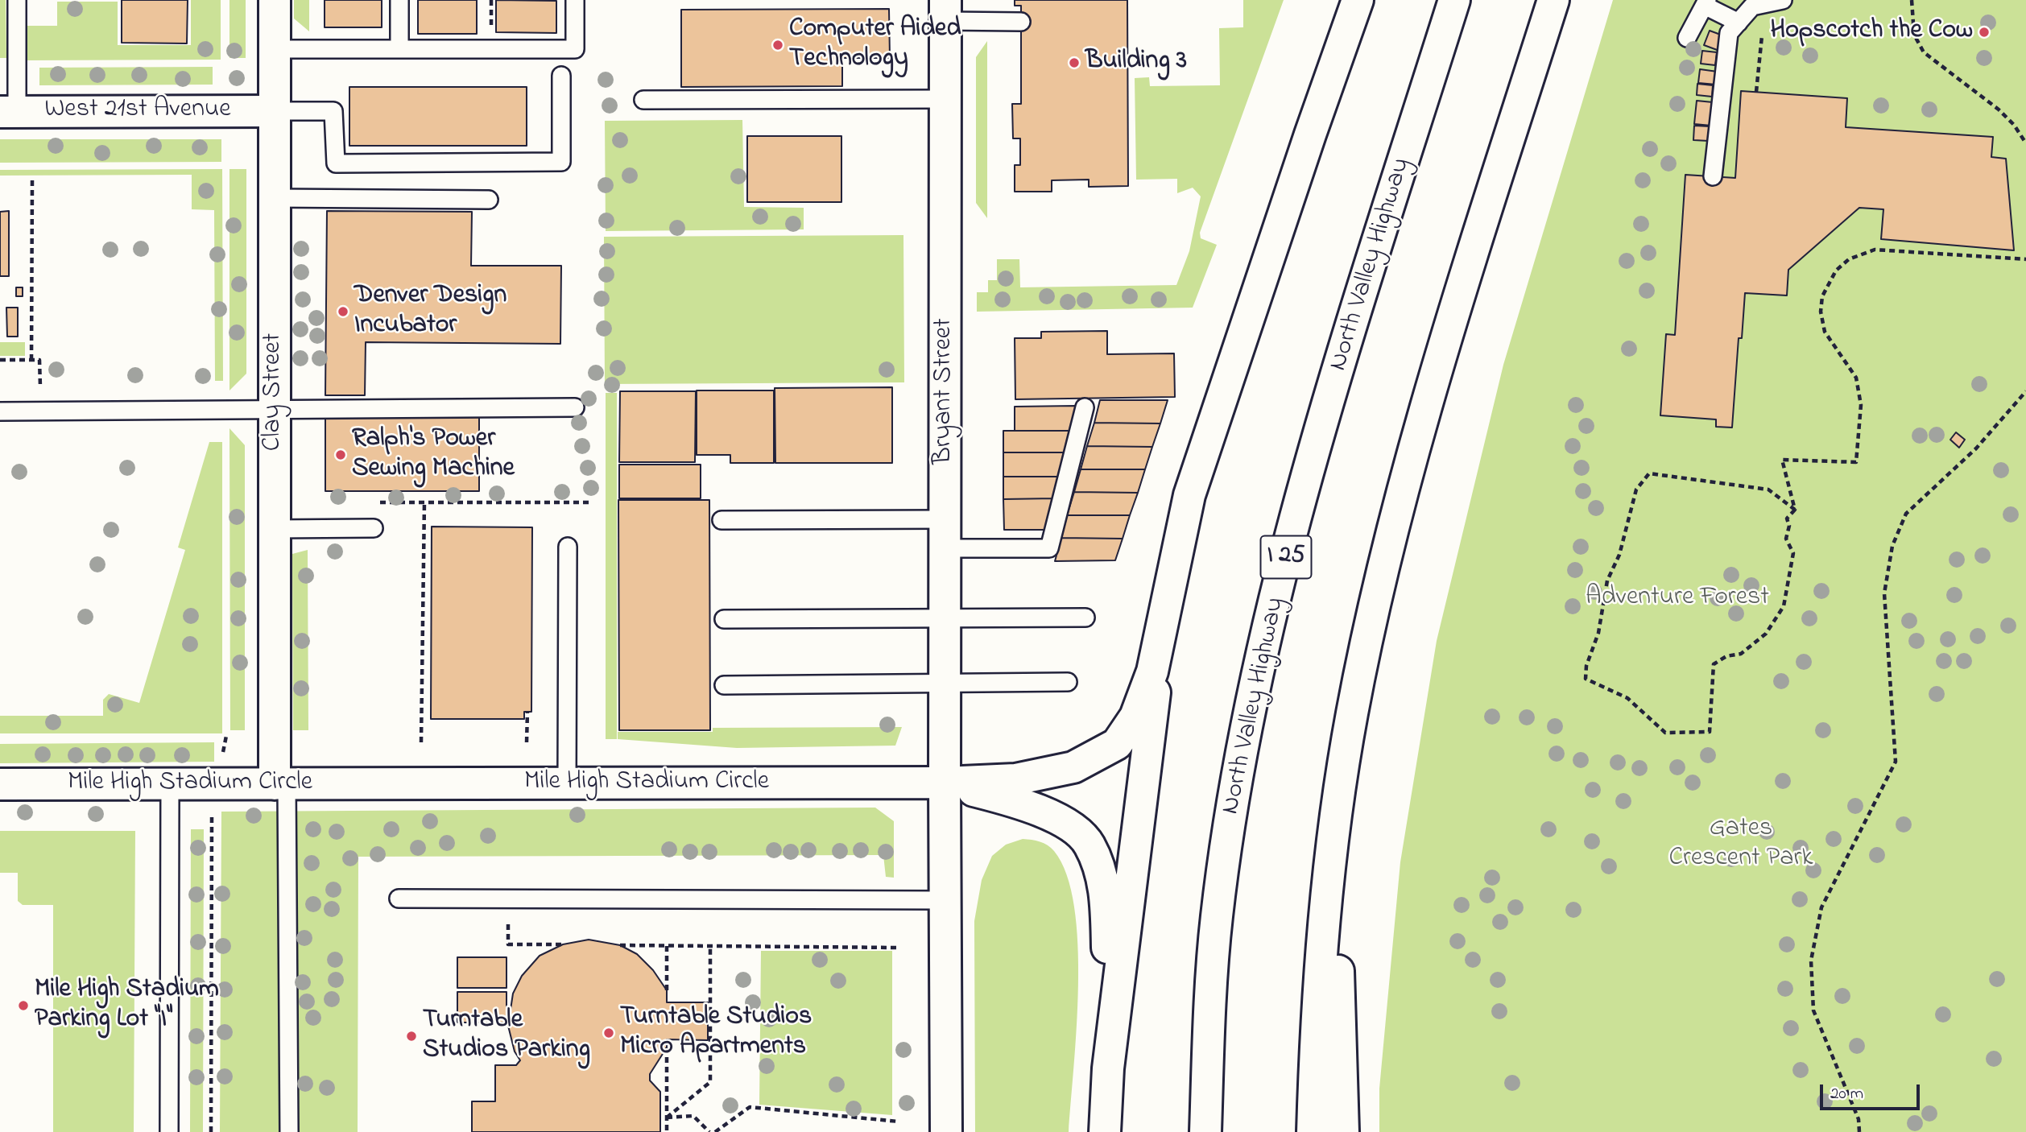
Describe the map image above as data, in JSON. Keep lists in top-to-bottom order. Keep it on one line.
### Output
{"streets":{"main road":["West 21st Avenue","North Valley Highway","Bryant Street","Clay Street","I 25","Mile High Stadium Circle"]},"crossings":[["West 21st Avenue","Clay Street"],["Bryant Street","Mile High Stadium Circle"],["Clay Street","Mile High Stadium Circle"]],"parks":["Adventure Forest","Gates Crescent Park"],"places":["Hopscotch the Cow","Computer Aided Technology","Building 3","Denver Design Incubator","Ralph's Power Sewing Machine","Mile High Stadium Parking Lot \"I\"","Turntable Studios Micro Apartments","Turntable Studios Parking"],"scale_bar":"20 m"}
